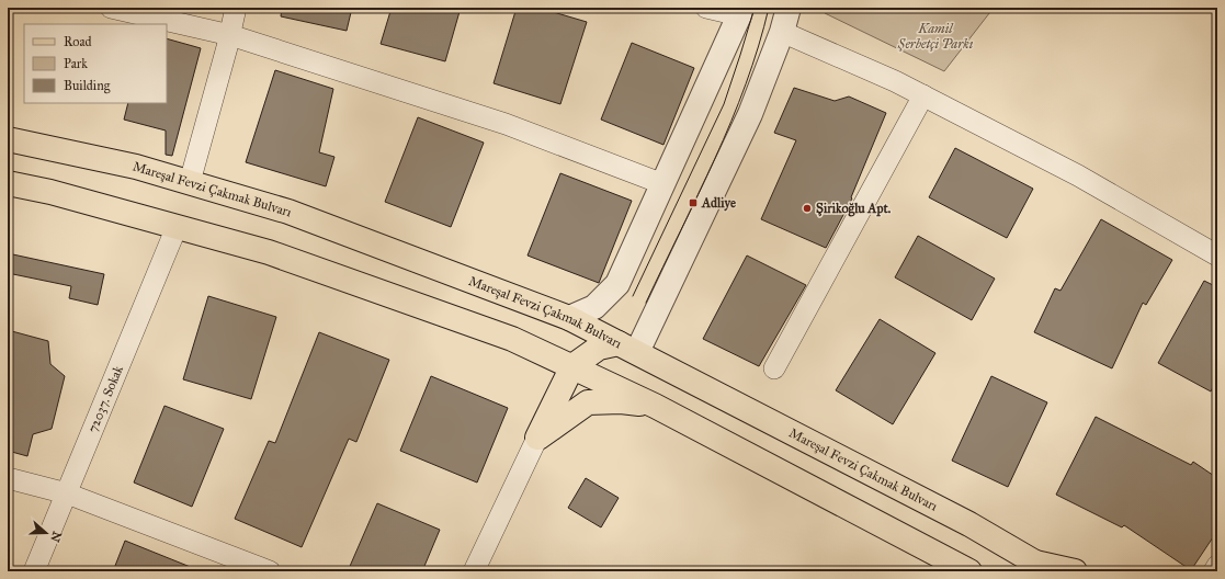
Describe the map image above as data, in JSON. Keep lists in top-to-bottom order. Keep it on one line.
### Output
{"streets":{"main road":["Mareşal Fevzi Çakmak Bulvarı"],"street":["72037. Sokak"]},"parks":["Kamil Şerbetçi Parkı"],"places":{"transit":["Adliye"],"other":["Şirikoğlu Apt."]},"legend":["Road","Park","Building"],"north":"right"}
